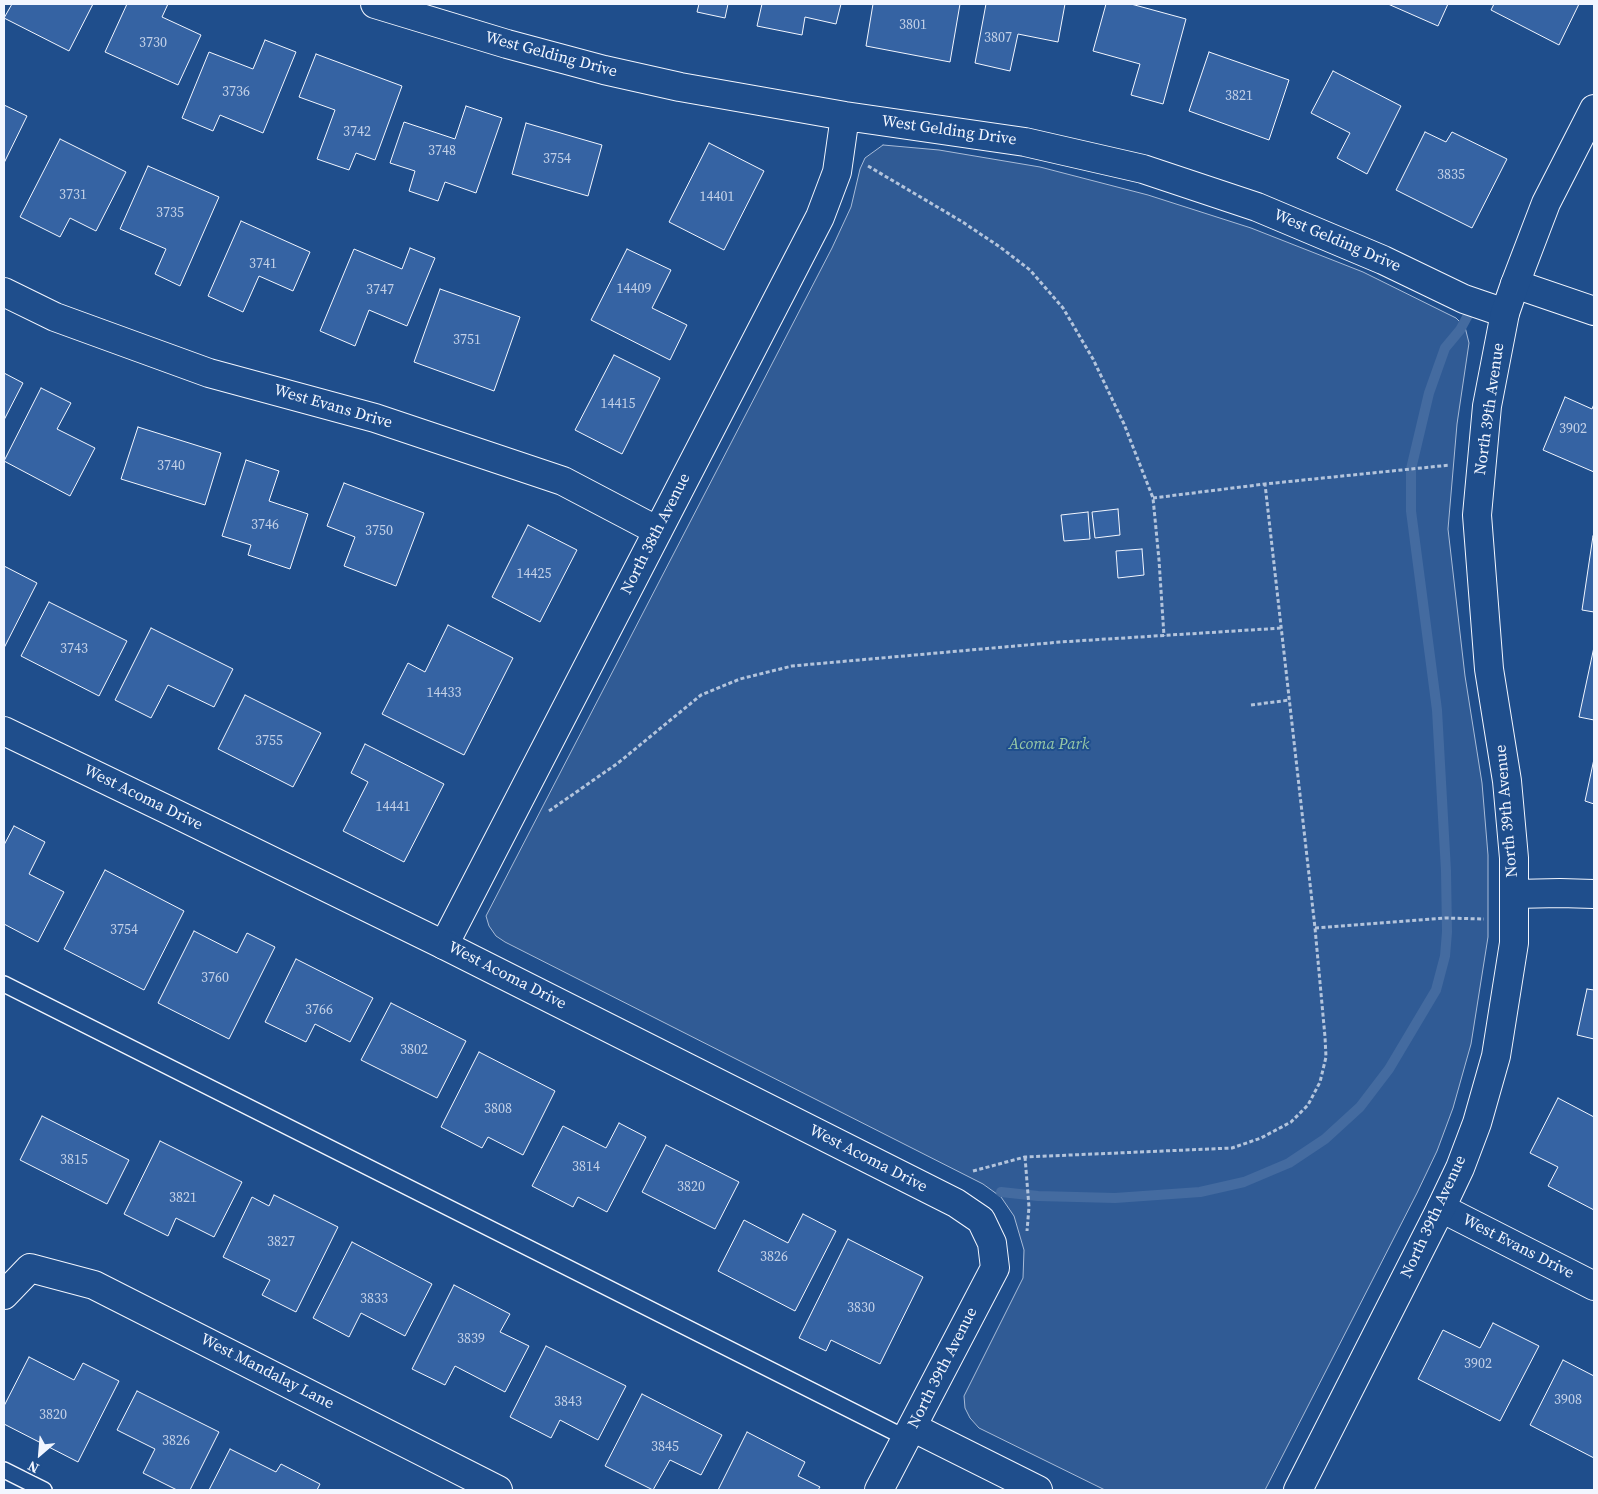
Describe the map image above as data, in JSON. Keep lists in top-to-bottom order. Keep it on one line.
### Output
{"streets":{"street":["West Gelding Drive","West Evans Drive","North 39th Avenue","North 38th Avenue","West Acoma Drive","West Mandalay Lane"]},"crossings":[["West Gelding Drive","North 39th Avenue"],["West Gelding Drive","North 38th Avenue"],["West Evans Drive","North 39th Avenue"],["West Evans Drive","North 38th Avenue"],["North 39th Avenue","West Acoma Drive"],["North 38th Avenue","West Acoma Drive"]],"parks":["Acoma Park"],"house_numbers":["3801","3807","3730","3736","3821","3742","3748","3754","3835","3731","14401","3735","3741","14409","3747","3751","14415","3902","3740","3746","3750","14425","3743","14433","3755","14441","3754","3760","3766","3802","3808","3815","3814","3820","3821","3827","3826","3833","3830","3839","3902","3908","3843","3820","3826","3845"],"north":"bottom left"}
